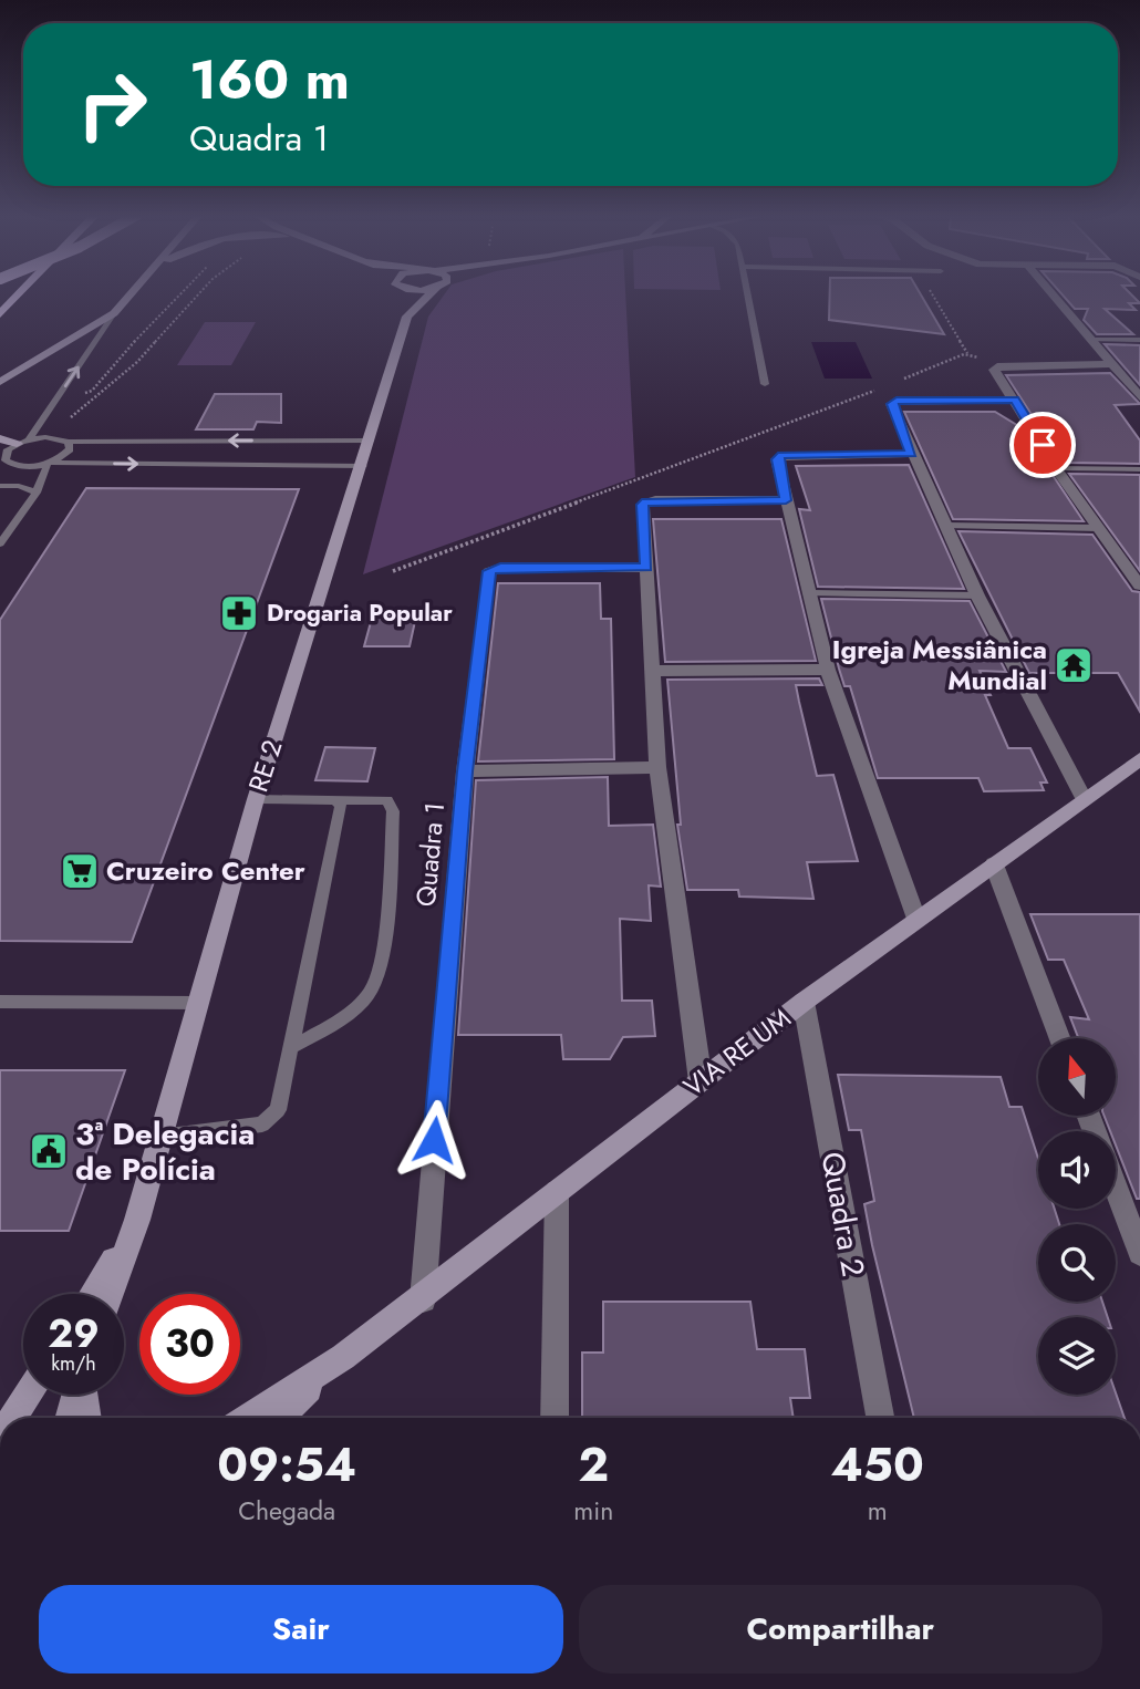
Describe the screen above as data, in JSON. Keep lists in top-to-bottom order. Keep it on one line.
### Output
{"streets":{"street":["RE 2","Quadra 1","VIA RE UM","Quadra 2"]},"crossings":[["Quadra 1","VIA RE UM"],["VIA RE UM","Quadra 2"]],"places":{"pharmacy":["Drogaria Popular"],"temple":["Igreja Messiânica Mundial"],"supermarket":["Cruzeiro Center"],"public building":["3ª Delegacia de Polícia"]},"north":"top","page":{"turn":["160 m","Quadra 1"],"speed":"29 km/h","limit":"30","eta":["09:54","Chegada","2","min","450","m"],"buttons":["Sair","Compartilhar"]}}
